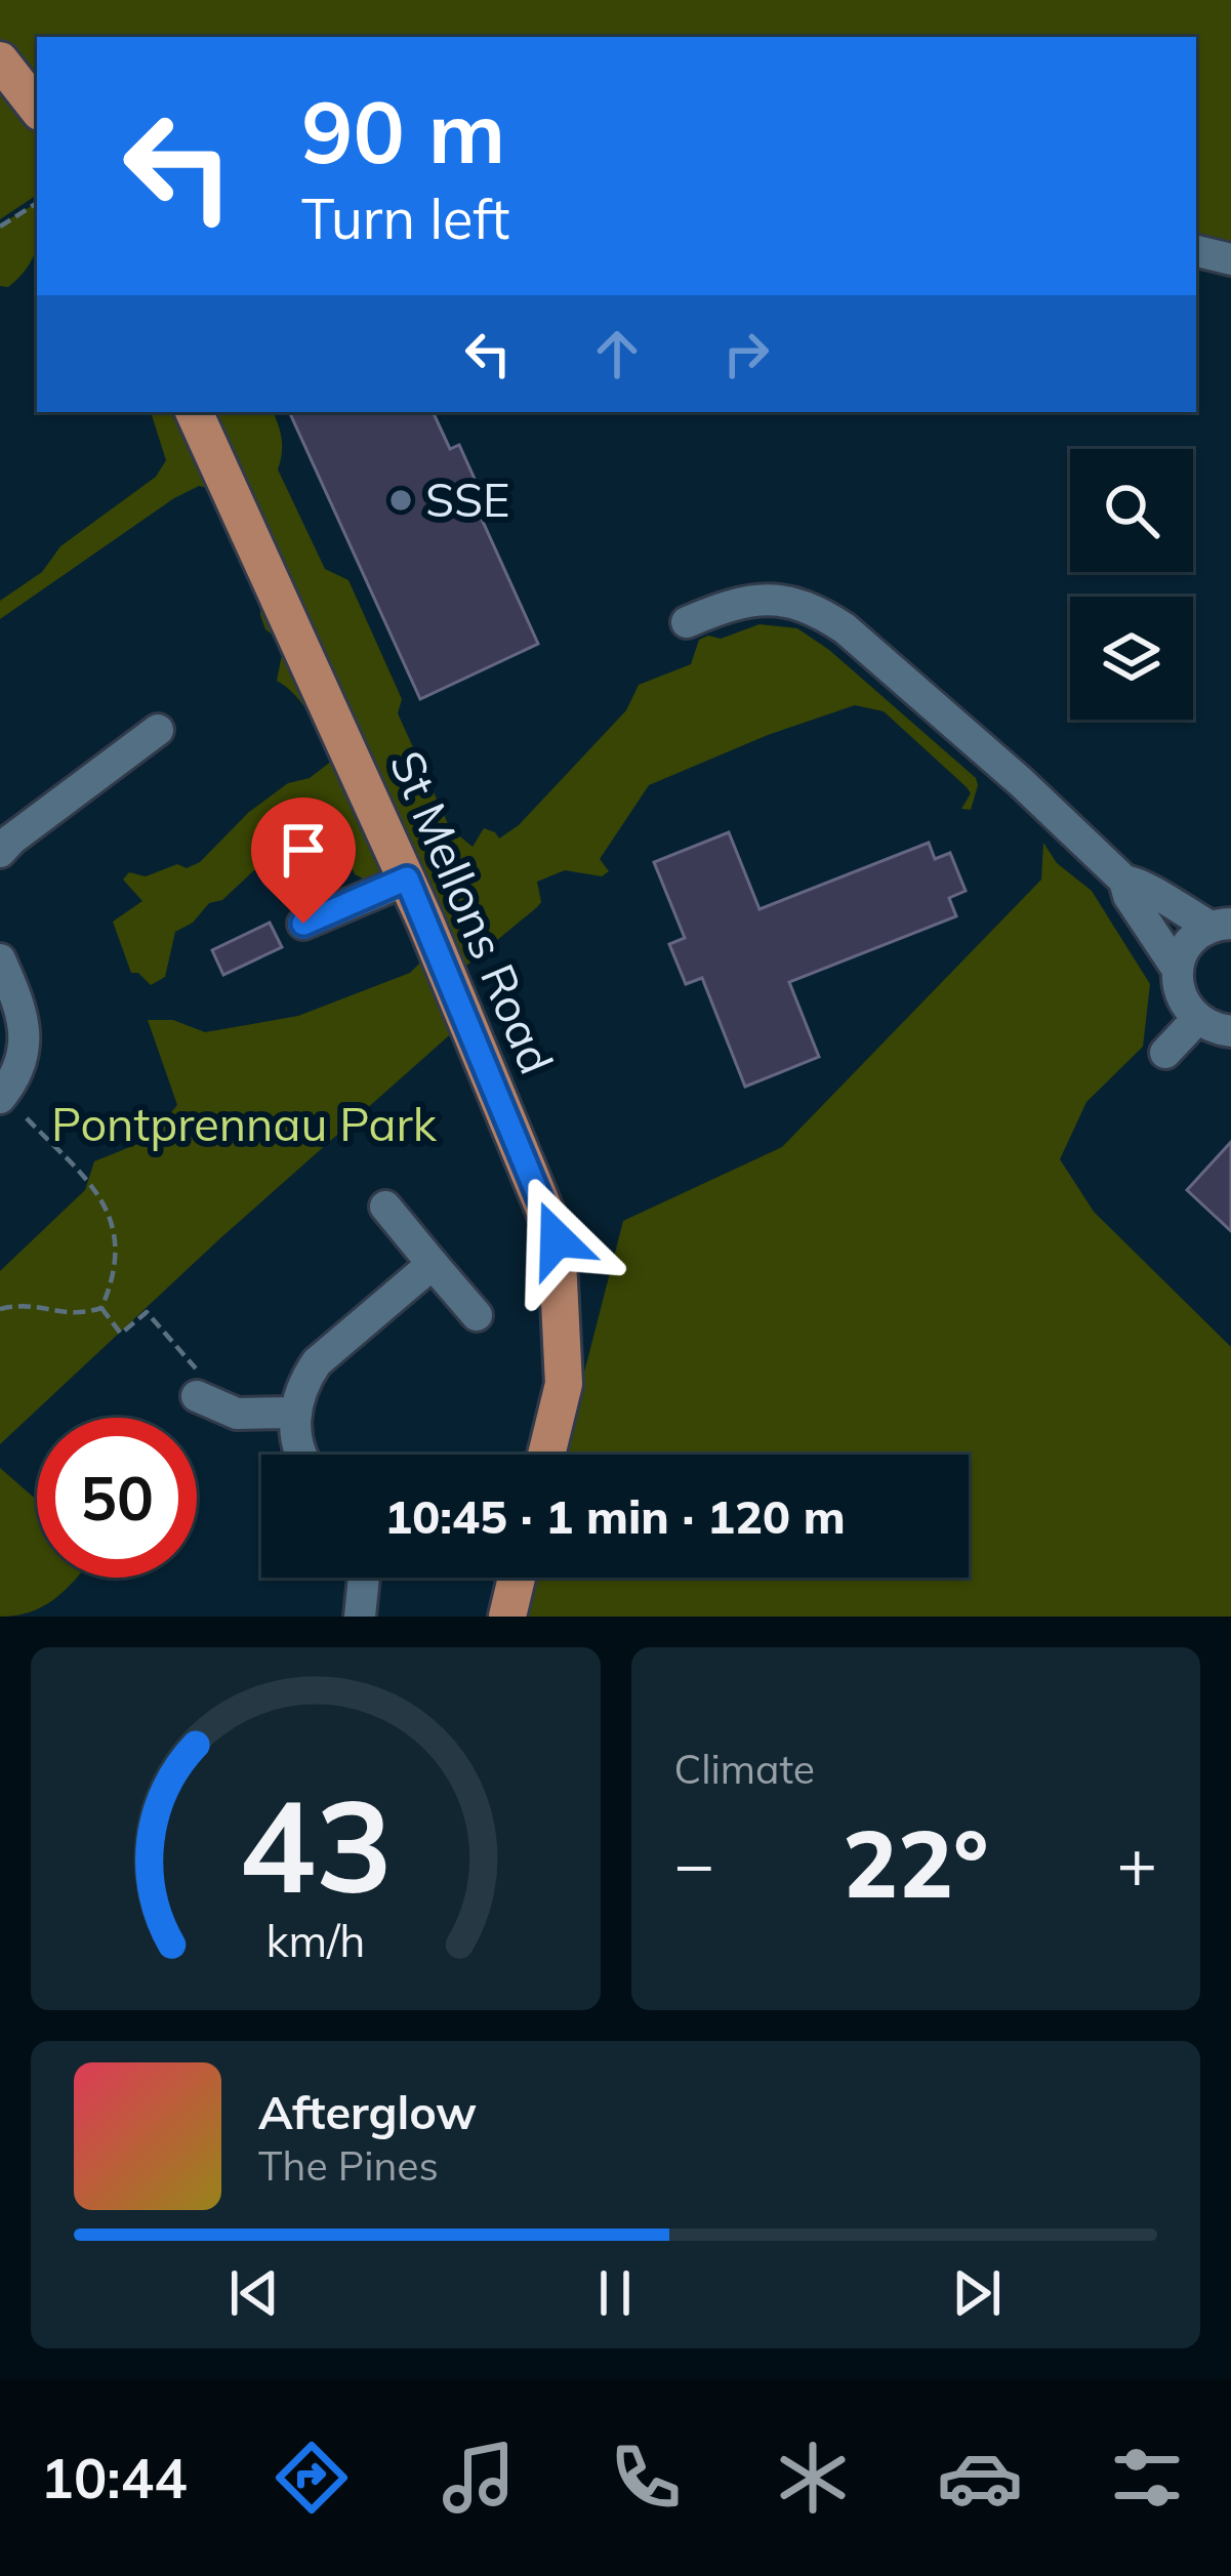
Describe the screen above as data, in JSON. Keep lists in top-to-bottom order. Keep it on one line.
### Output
{"streets":{"main road":["St Mellons Road"]},"parks":["Pontprennau Park"],"places":["SSE"],"page":{"turn":["90 m","Turn left"],"limit":"50","trip":"10:45 · 1 min · 120 m","tile":"Climate","heat":["−","22°","+"],"song":["Afterglow","The Pines"],"tabs":"10:44","gauge":["43","km/h"]}}
